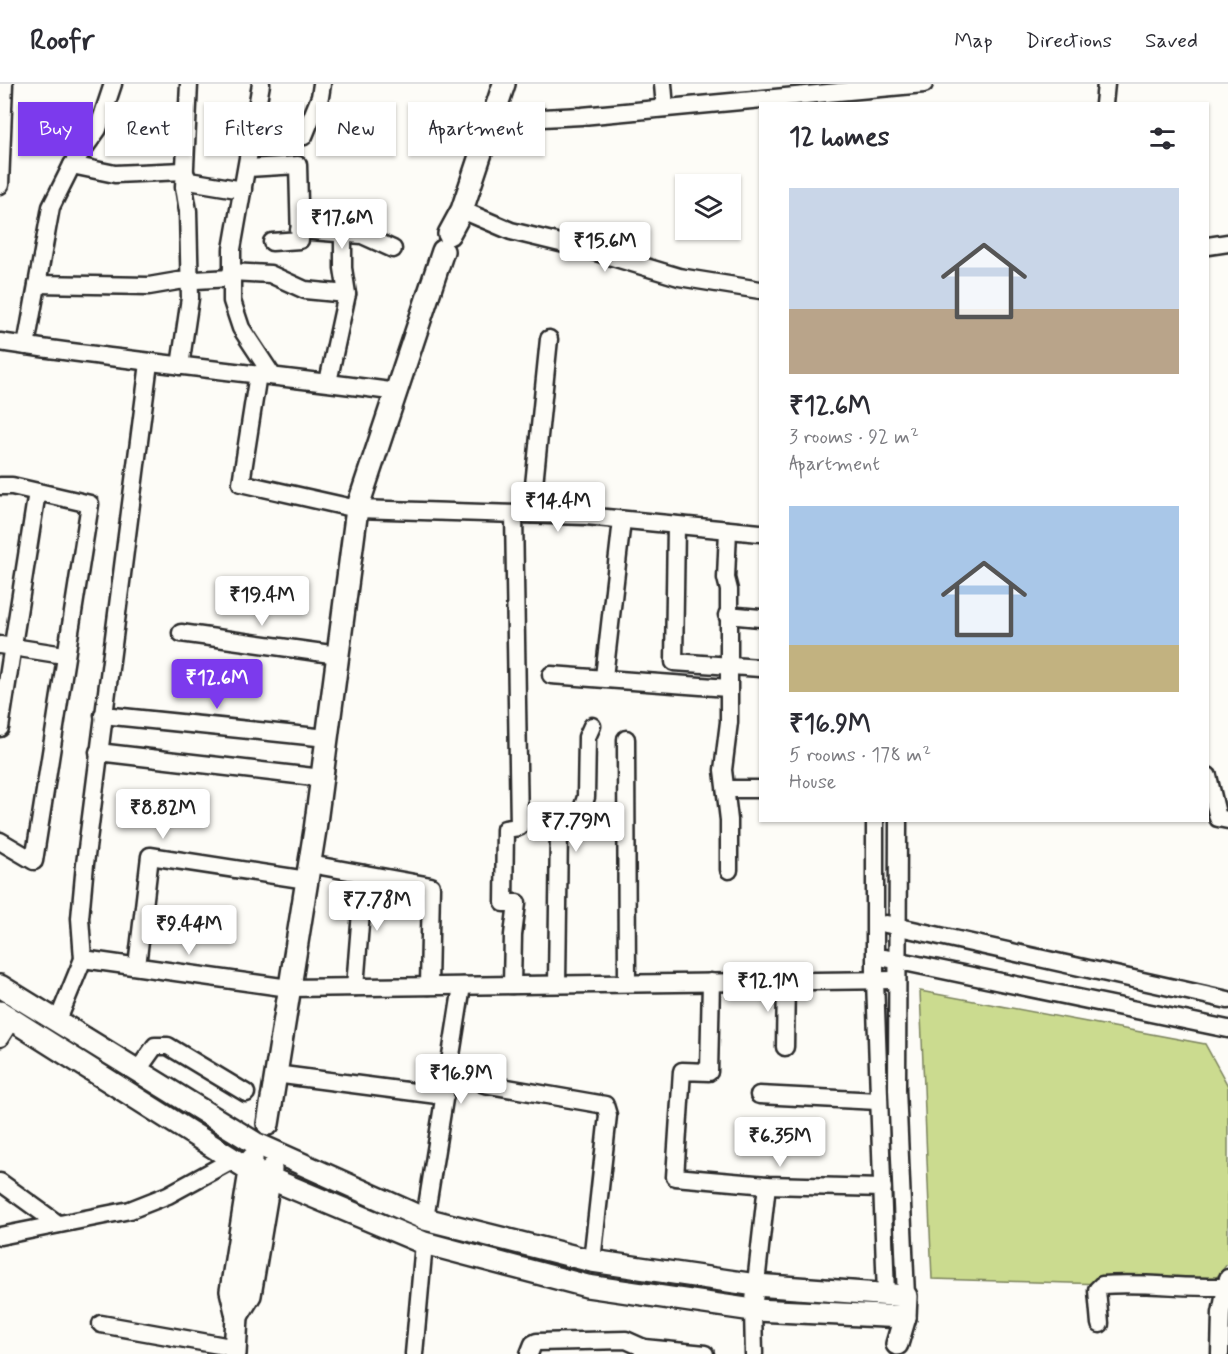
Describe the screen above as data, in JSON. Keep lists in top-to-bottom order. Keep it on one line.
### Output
{"page":{"header":"Roofr","nav":["Map","Directions","Saved"],"chip":["Buy","Rent","Filters","New","Apartment"],"heading":"12 homes","list":[{"name":"₹12.6M","note":"3 rooms · 92 m² · Apartment"},{"name":"₹16.9M","note":"5 rooms · 178 m² · House"}],"price":["₹17.6M","₹15.6M","₹14.4M","₹19.4M","₹12.6M","₹8.82M","₹7.79M","₹7.78M","₹9.44M","₹12.1M","₹16.9M","₹6.35M"]}}
